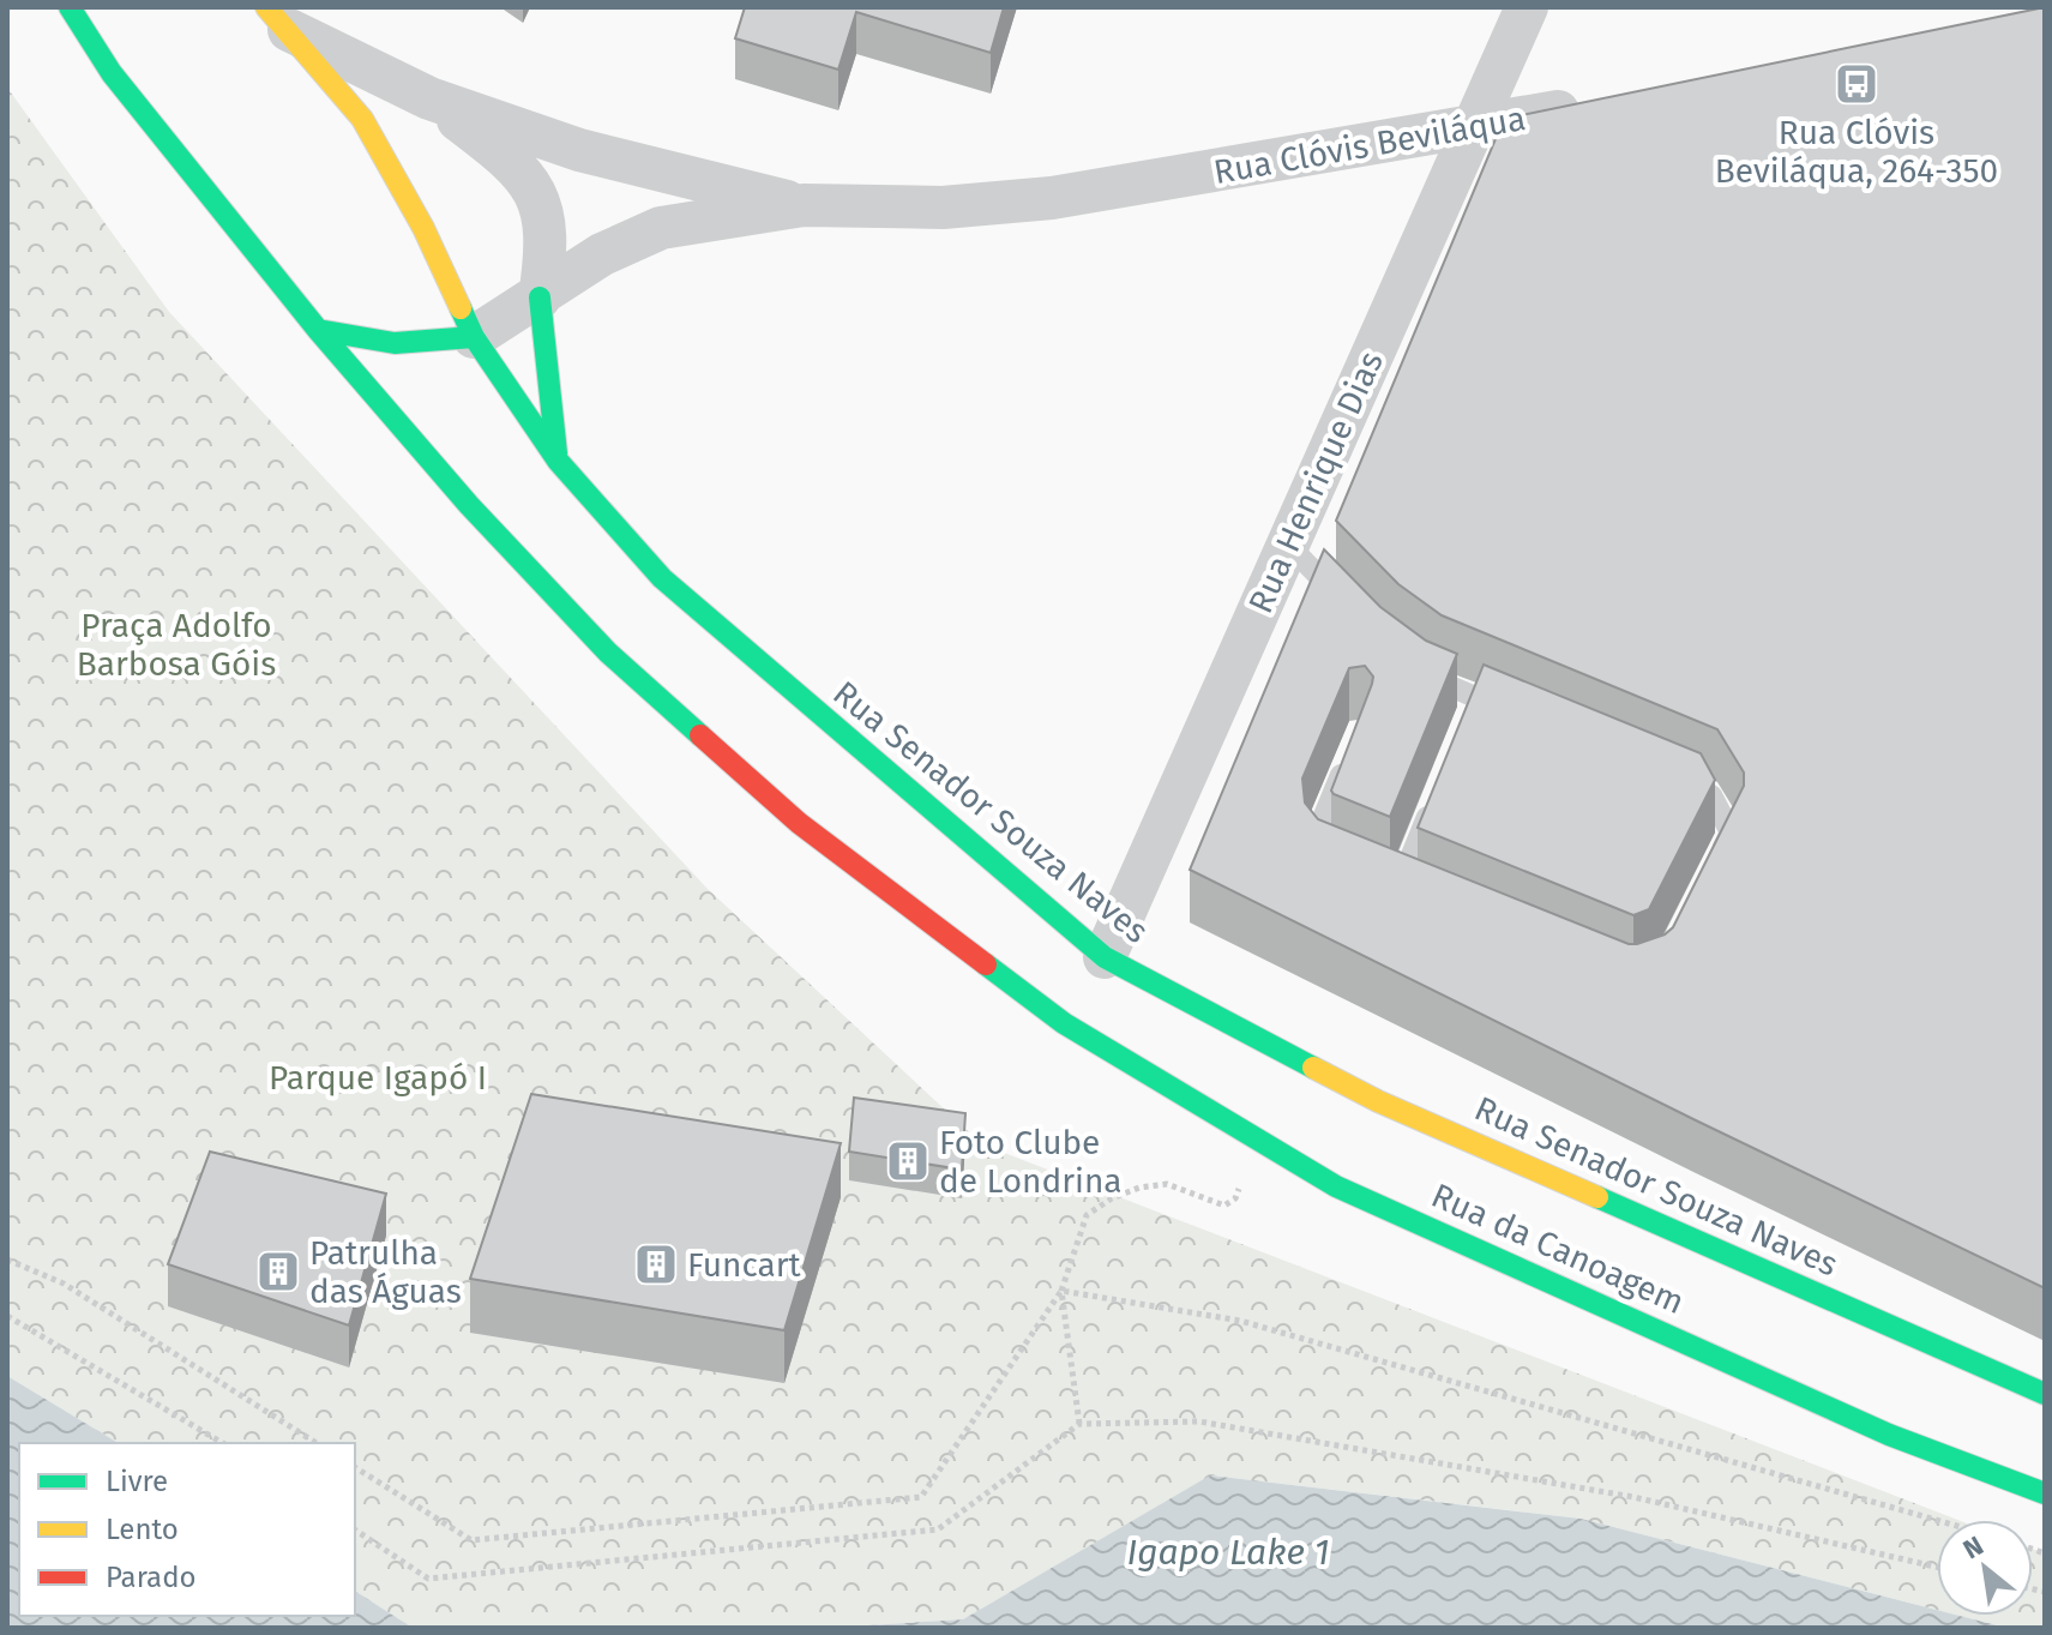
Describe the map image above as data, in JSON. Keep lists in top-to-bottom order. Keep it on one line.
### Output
{"streets":{"main road":["Rua Senador Souza Naves","Rua da Canoagem"],"street":["Rua Clóvis Beviláqua","Rua Henrique Dias"]},"crossings":[["Rua Clóvis Beviláqua","Rua Henrique Dias"],["Rua Clóvis Beviláqua","Rua Senador Souza Naves"],["Rua Henrique Dias","Rua Senador Souza Naves"]],"water":["Igapo Lake 1"],"parks":["Praça Adolfo Barbosa Góis","Parque Igapó I"],"places":{"bus stop":["Rua Clóvis Beviláqua, 264-350"],"building":["Foto Clube de Londrina","Funcart","Patrulha das Águas"]},"legend":["Livre","Lento","Parado"],"north":"top left"}
